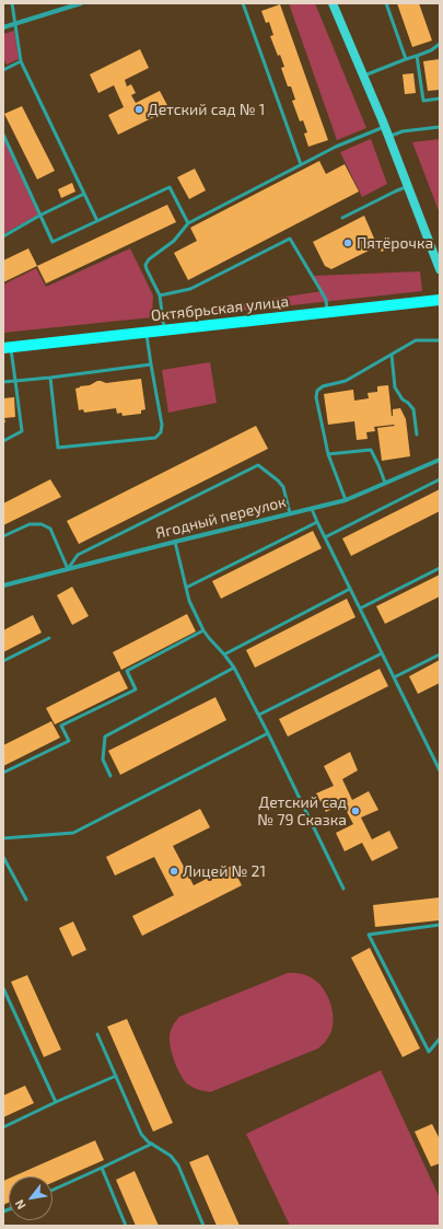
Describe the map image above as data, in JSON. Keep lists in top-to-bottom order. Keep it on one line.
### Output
{"streets":{"main road":["Октябрьская улица"],"street":["Ягодный переулок"]},"places":["Детский сад № 1","Пятёрочка","Детский сад № 79 Сказка","Лицей № 21"],"north":"bottom left"}
